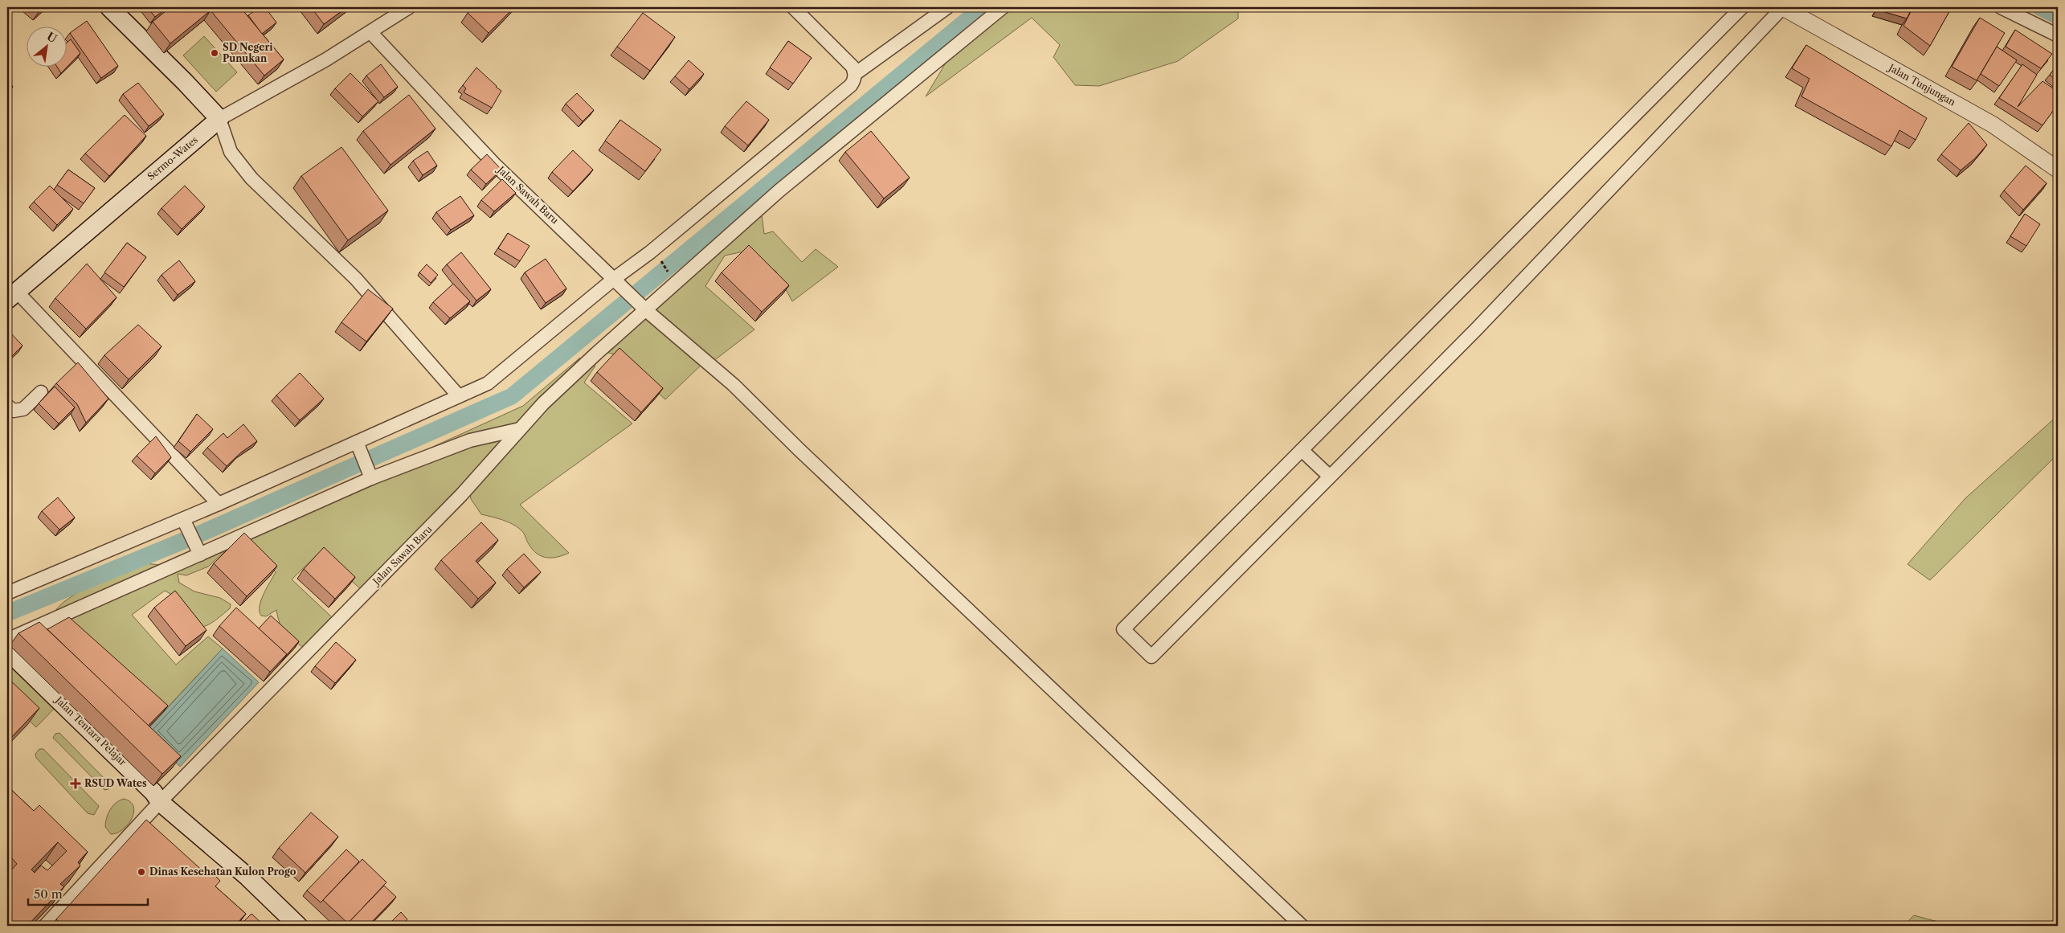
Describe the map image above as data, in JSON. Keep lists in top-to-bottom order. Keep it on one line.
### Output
{"streets":{"main road":["Sermo-Wates","Jalan Tentara Pelajar"],"street":["Jalan Tunjungan","Jalan Sawah Baru"]},"crossings":[["Jalan Sawah Baru","Jalan Tentara Pelajar"]],"places":{"other":["SD Negeri Punukan","Dinas Kesehatan Kulon Progo"],"health":["RSUD Wates"]},"scale_bar":"50 m","north":"top right"}
